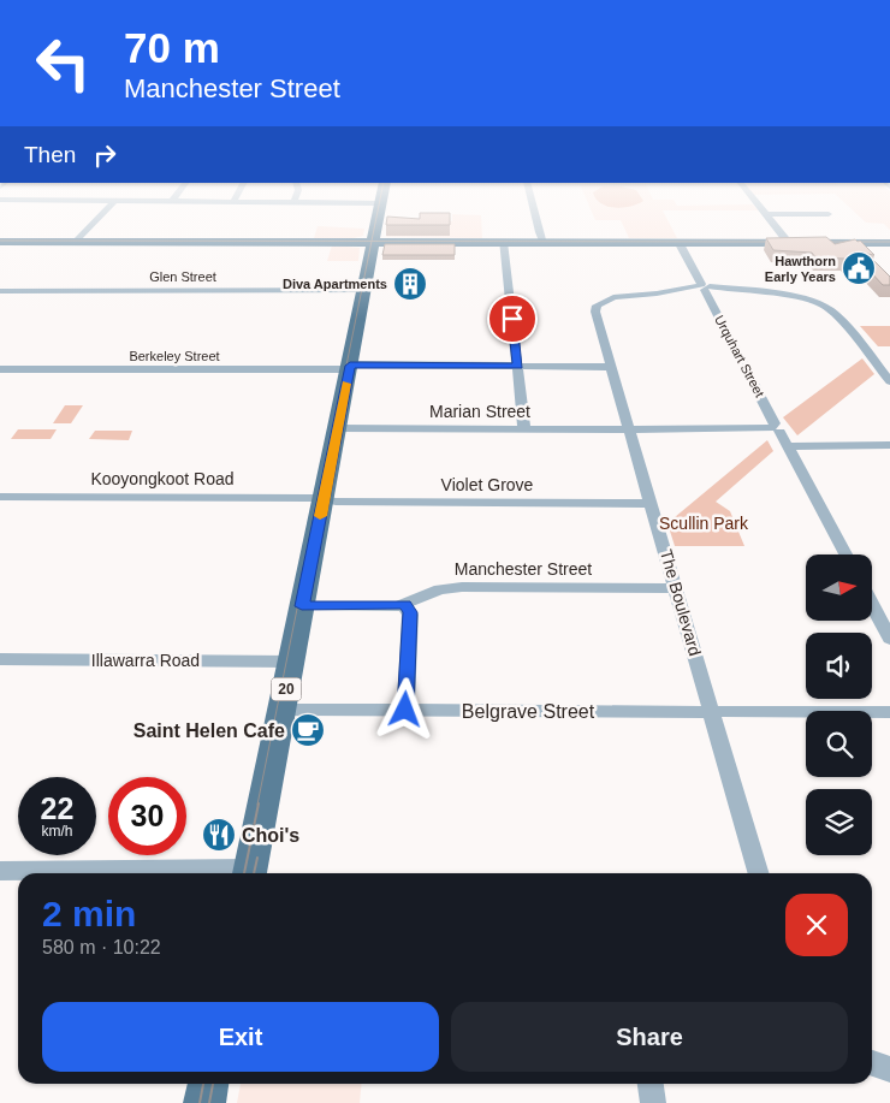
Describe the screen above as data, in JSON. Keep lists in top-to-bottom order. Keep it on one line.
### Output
{"streets":{"main road":["20"],"street":["Glen Street","Berkeley Street","Urquhart Street","Marian Street","Kooyongkoot Road","Violet Grove","Manchester Street","The Boulevard","Illawarra Road","Belgrave Street"]},"crossings":[["Glen Street","20"],["Berkeley Street","The Boulevard"],["Berkeley Street","20"],["Urquhart Street","Marian Street"],["Urquhart Street","The Boulevard"],["Marian Street","The Boulevard"],["Marian Street","20"],["Kooyongkoot Road","Violet Grove"],["Kooyongkoot Road","20"],["Violet Grove","The Boulevard"],["Violet Grove","20"],["Manchester Street","The Boulevard"],["Manchester Street","20"],["The Boulevard","Belgrave Street"],["Illawarra Road","20"],["20","Belgrave Street"]],"parks":["Scullin Park"],"places":{"public building":["Hawthorn Early Years"],"building":["Diva Apartments"],"cafe":["Saint Helen Cafe"],"restaurant":["Choi's"]},"north":"right","page":{"turn":["70 m","Manchester Street"],"then":"Then","speed":"22 km/h","limit":"30","heading":["2 min","580 m · 10:22"],"buttons":["Exit","Share"]}}
